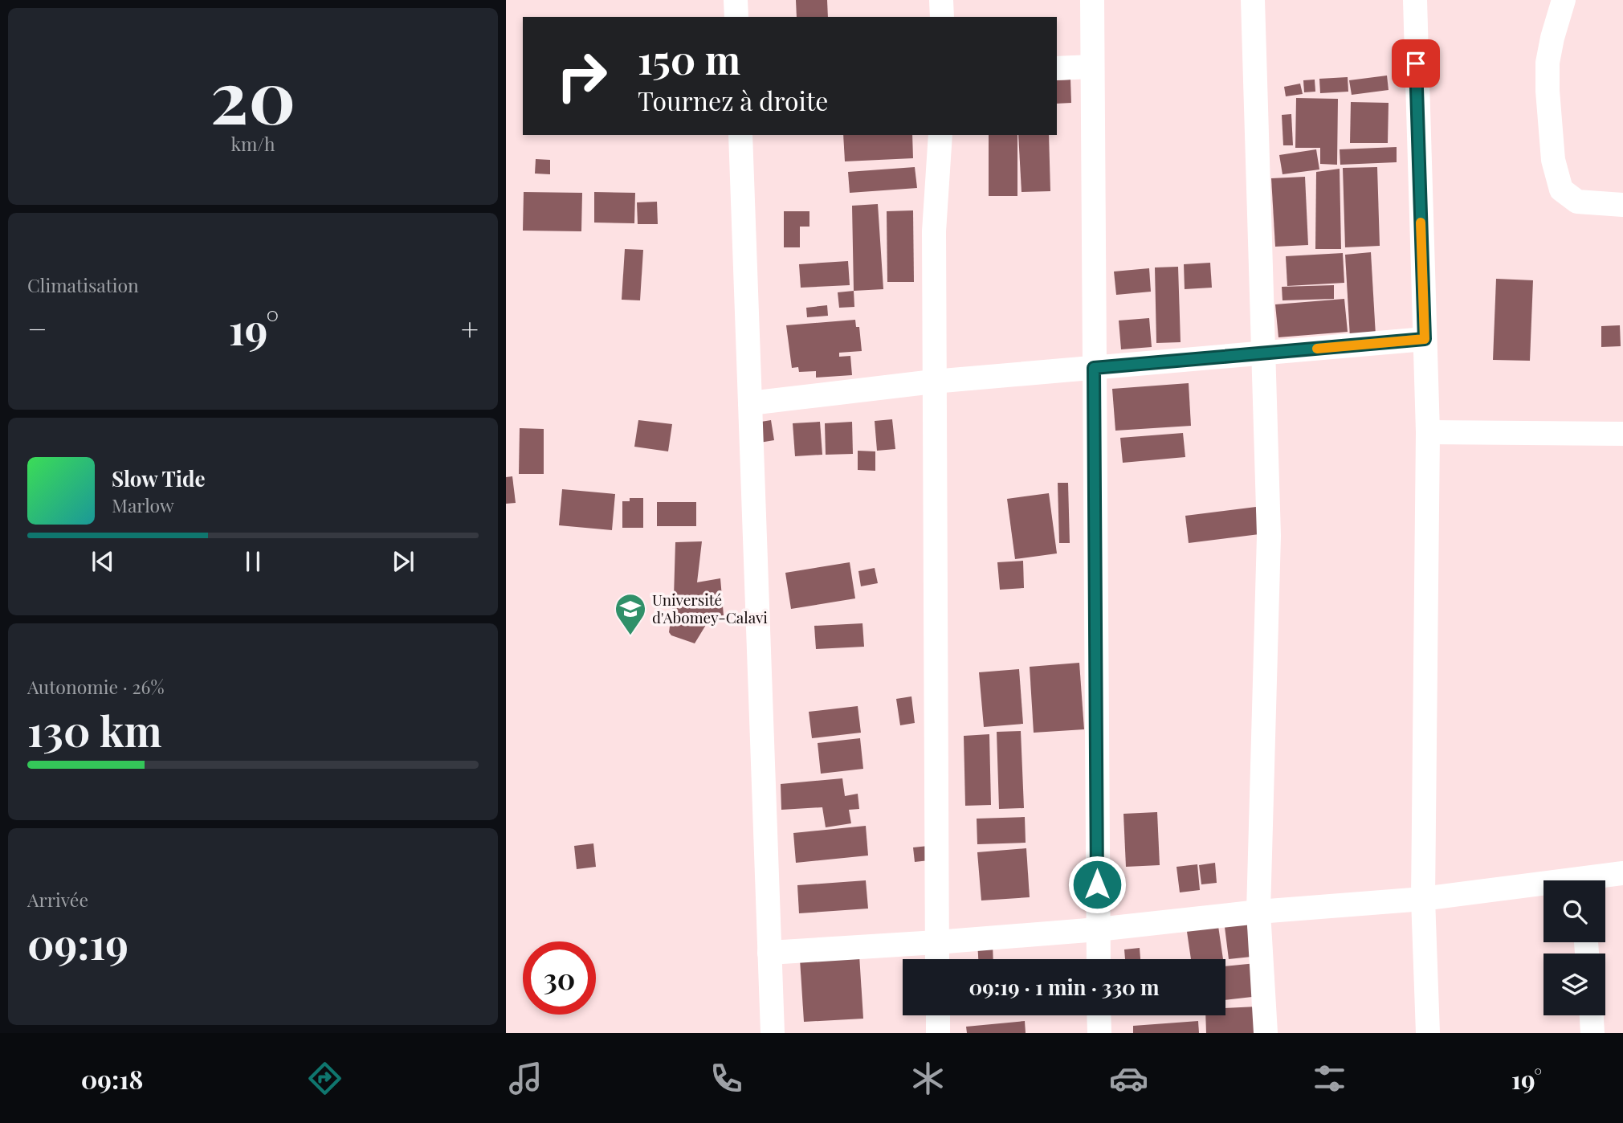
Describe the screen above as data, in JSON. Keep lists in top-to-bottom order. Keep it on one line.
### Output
{"places":{"school or university":["Université d'Abomey-Calavi"]},"page":{"tile":[["20","km/h"],"Climatisation",["Autonomie · 26%","130 km"],["Arrivée","09:19"]],"turn":["150 m","Tournez à droite"],"heat":["−","19°","+"],"song":["Slow Tide","Marlow"],"limit":"30","trip":"09:19 · 1 min · 330 m","tabs":["09:18","19°"]}}
